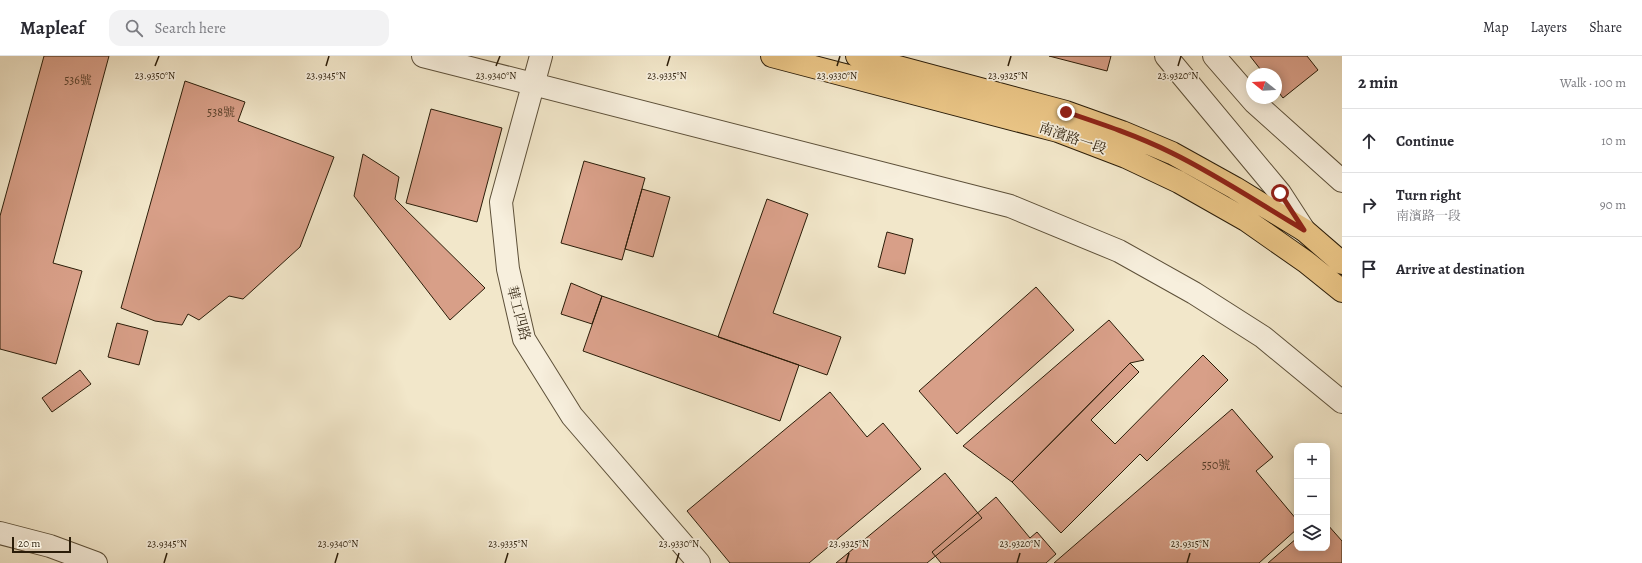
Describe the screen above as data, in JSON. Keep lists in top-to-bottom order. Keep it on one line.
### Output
{"streets":{"main road":["南濱路一段"],"street":["華工四路"]},"house_numbers":["536號","538號","550號"],"scale_bar":"20 m","north":"left","page":{"header":"Mapleaf","search":"Search here","nav":["Map","Layers","Share"],"heading":["2 min","Walk · 100 m"],"list":[["Continue","10 m"],["Turn right","南濱路一段","90 m"],"Arrive at destination"],"map_buttons":["+","−"],"scale":"20 m"},"coordinates":["23.9350°N","23.9345°N","23.9340°N","23.9335°N","23.9330°N","23.9325°N","23.9320°N","23.9315°N"]}
